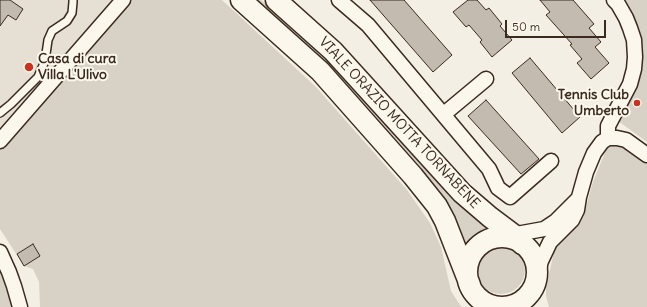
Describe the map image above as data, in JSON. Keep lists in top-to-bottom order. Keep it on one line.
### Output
{"streets":{"main road":["VIALE ORAZIO MOTTA TORNABENE"]},"places":["Casa di cura Villa L'Ulivo","Tennis Club Umberto"],"scale_bar":"50 m"}
